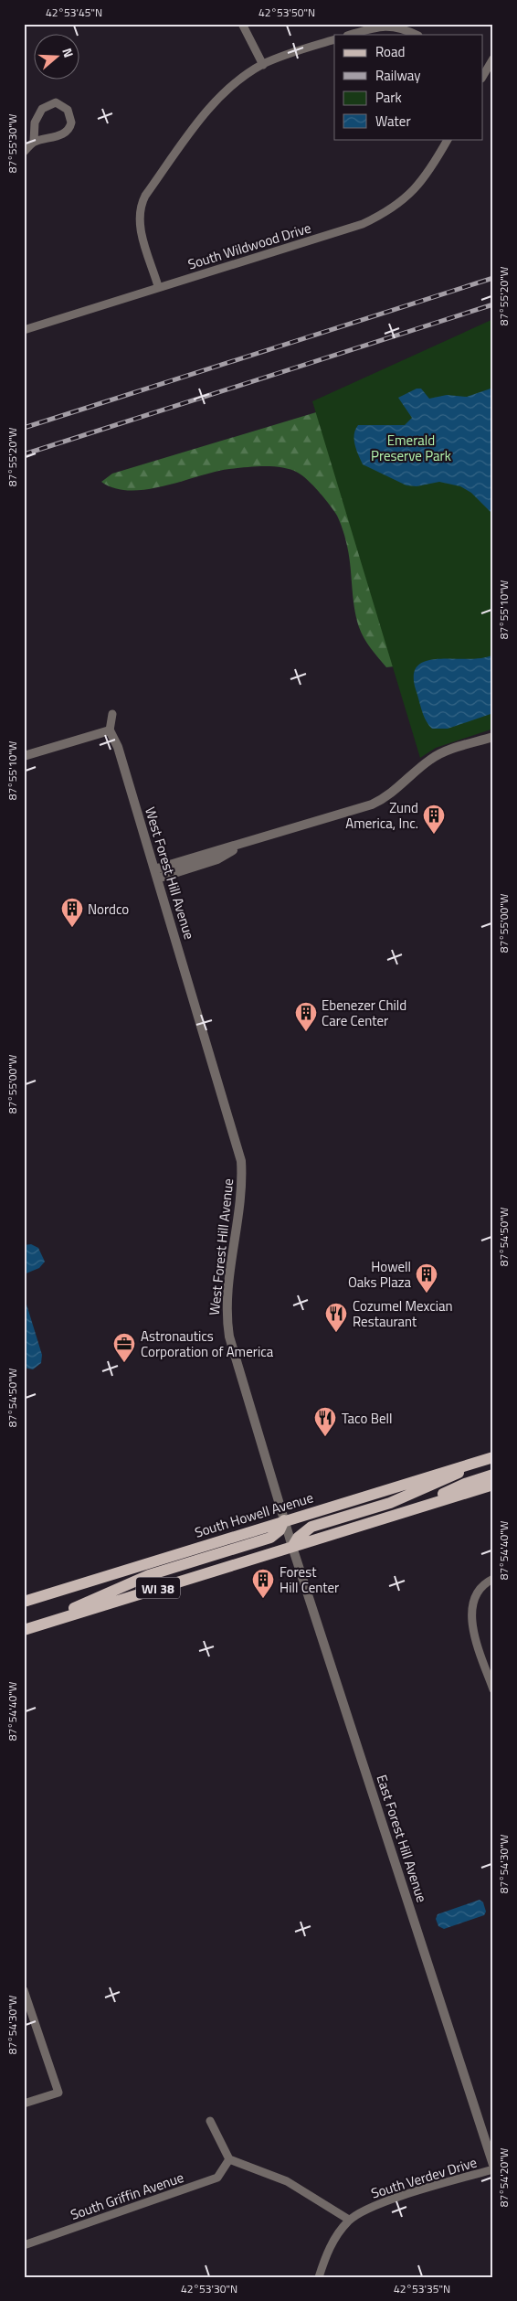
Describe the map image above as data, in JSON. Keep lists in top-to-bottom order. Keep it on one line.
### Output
{"streets":{"main road":["South Howell Avenue","WI 38"],"street":["South Wildwood Drive","West Forest Hill Avenue","East Forest Hill Avenue","South Verdev Drive","South Griffin Avenue"]},"crossings":[["West Forest Hill Avenue","South Howell Avenue"],["West Forest Hill Avenue","East Forest Hill Avenue"],["South Howell Avenue","East Forest Hill Avenue"],["WI 38","East Forest Hill Avenue"]],"parks":["Emerald Preserve Park"],"places":{"building":["Zund America, Inc.","Nordco","Ebenezer Child Care Center","Howell Oaks Plaza","Forest Hill Center"],"restaurant":["Cozumel Mexcian Restaurant","Taco Bell"],"office":["Astronautics Corporation of America"]},"legend":["Road","Railway","Park","Water"],"north":"right","coordinates":["42°53'45\"N","42°53'50\"N","87°55'30\"W","87°55'20\"W","87°55'10\"W","87°55'00\"W","87°54'50\"W","87°54'40\"W","87°54'30\"W","87°54'20\"W","42°53'30\"N","42°53'35\"N"]}
